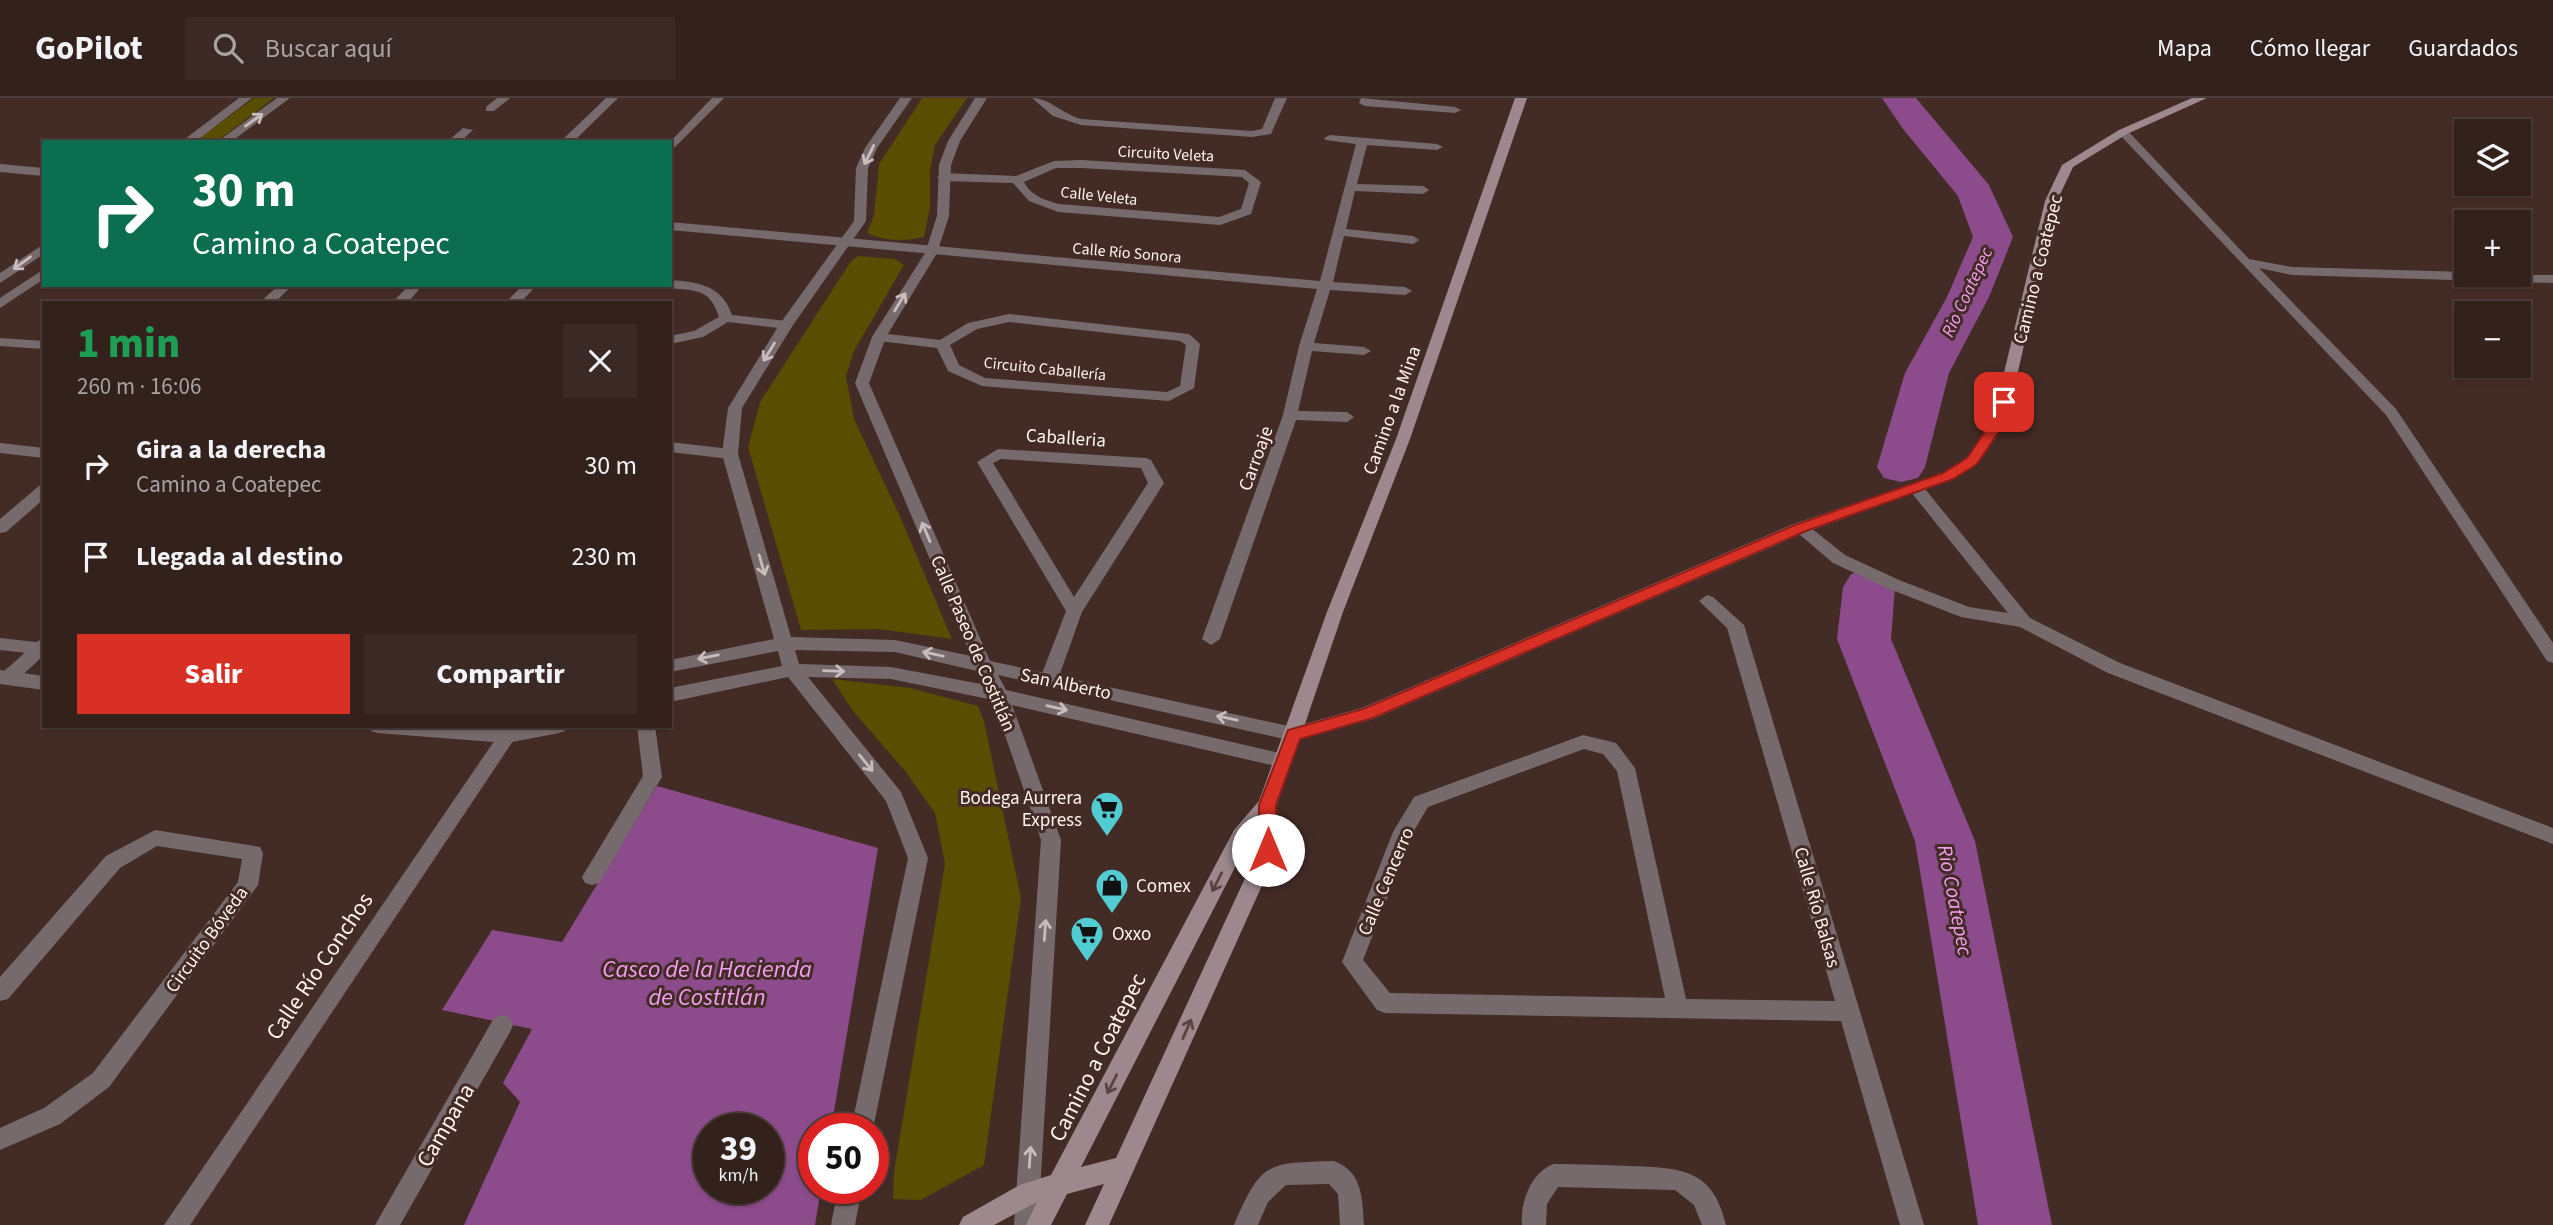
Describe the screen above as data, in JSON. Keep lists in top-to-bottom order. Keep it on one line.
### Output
{"streets":{"main road":["Camino a Coatepec","Camino a la Mina"],"street":["Circuito Veleta","Calle Veleta","Calle Río Sonora","Circuito Caballería","Caballeria","Carroaje","Calle Paseo de Costitlán","San Alberto","Calle Cencerro","Calle Río Balsas","Circuito Bóveda","Calle Río Conchos","Campana"]},"crossings":[["Circuito Veleta","Calle Veleta"],["Calle Río Sonora","Carroaje"],["Calle Río Sonora","Calle Paseo de Costitlán"],["Camino a Coatepec","Camino a la Mina"],["Camino a Coatepec","San Alberto"],["Camino a la Mina","San Alberto"],["Caballeria","San Alberto"],["Calle Paseo de Costitlán","San Alberto"],["Calle Cencerro","Calle Río Balsas"]],"water":["Rio Coatepec","Casco de la Hacienda de Costitlán"],"places":{"supermarket":["Bodega Aurrera Express","Oxxo"],"shop":["Comex"]},"page":{"header":"GoPilot","search":"Buscar aquí","nav":["Mapa","Cómo llegar","Guardados"],"map_buttons":["+","−"],"turn":["30 m","Camino a Coatepec"],"heading":["1 min","260 m · 16:06"],"list":[{"name":"Gira a la derecha","note":"Camino a Coatepec","value":"30 m"},{"name":"Llegada al destino","value":"230 m"}],"buttons":["Salir","Compartir"],"speed":"39 km/h","limit":"50"}}
